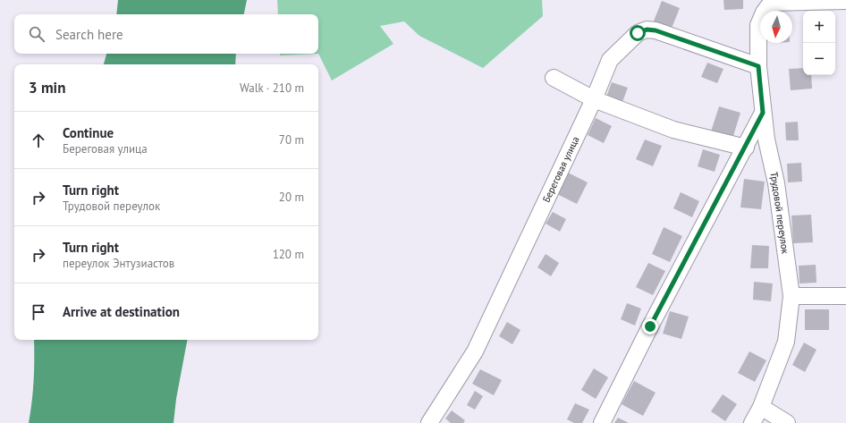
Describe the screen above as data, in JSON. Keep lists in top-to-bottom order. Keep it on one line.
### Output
{"streets":{"street":["Береговая улица","Трудовой переулок"]},"crossings":[["Береговая улица","Трудовой переулок"]],"north":"bottom","page":{"map_buttons":["+","−"],"search":"Search here","heading":["3 min","Walk · 210 m"],"list":[["Continue","Береговая улица","70 m"],["Turn right","Трудовой переулок","20 m"],["Turn right","переулок Энтузиастов","120 m"],"Arrive at destination"]}}
